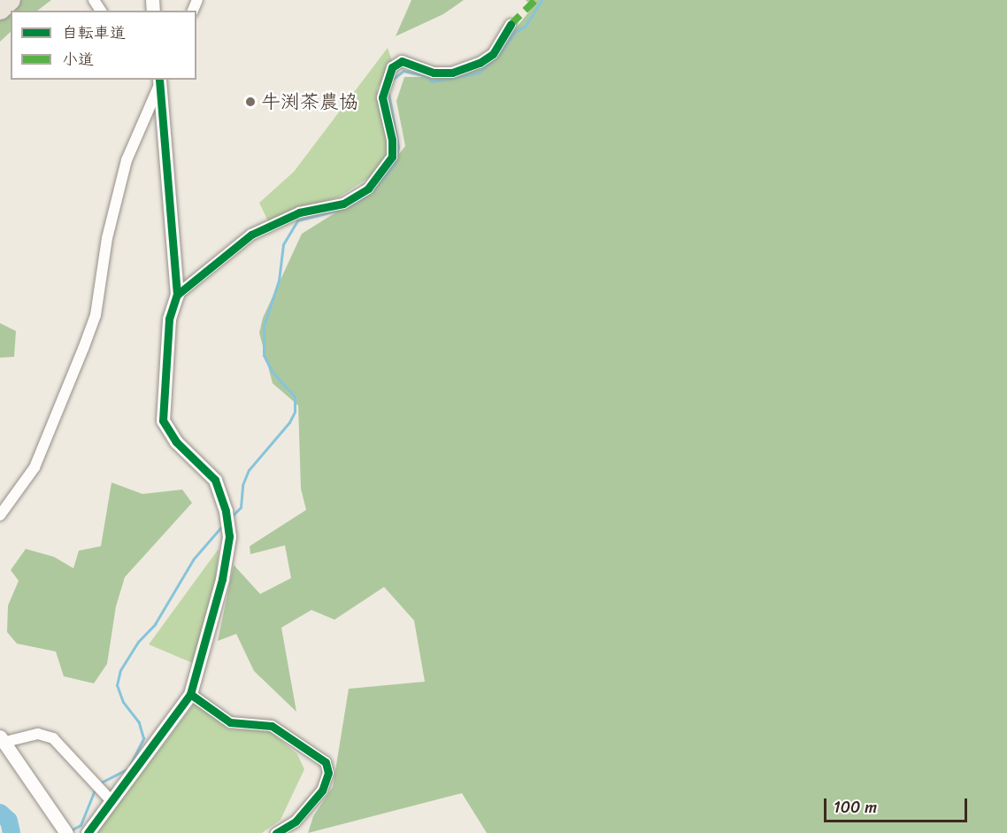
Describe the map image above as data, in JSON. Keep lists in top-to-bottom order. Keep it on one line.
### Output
{"places":["牛渕茶農協"],"legend":["自転車道","小道"],"scale_bar":"100 m"}
